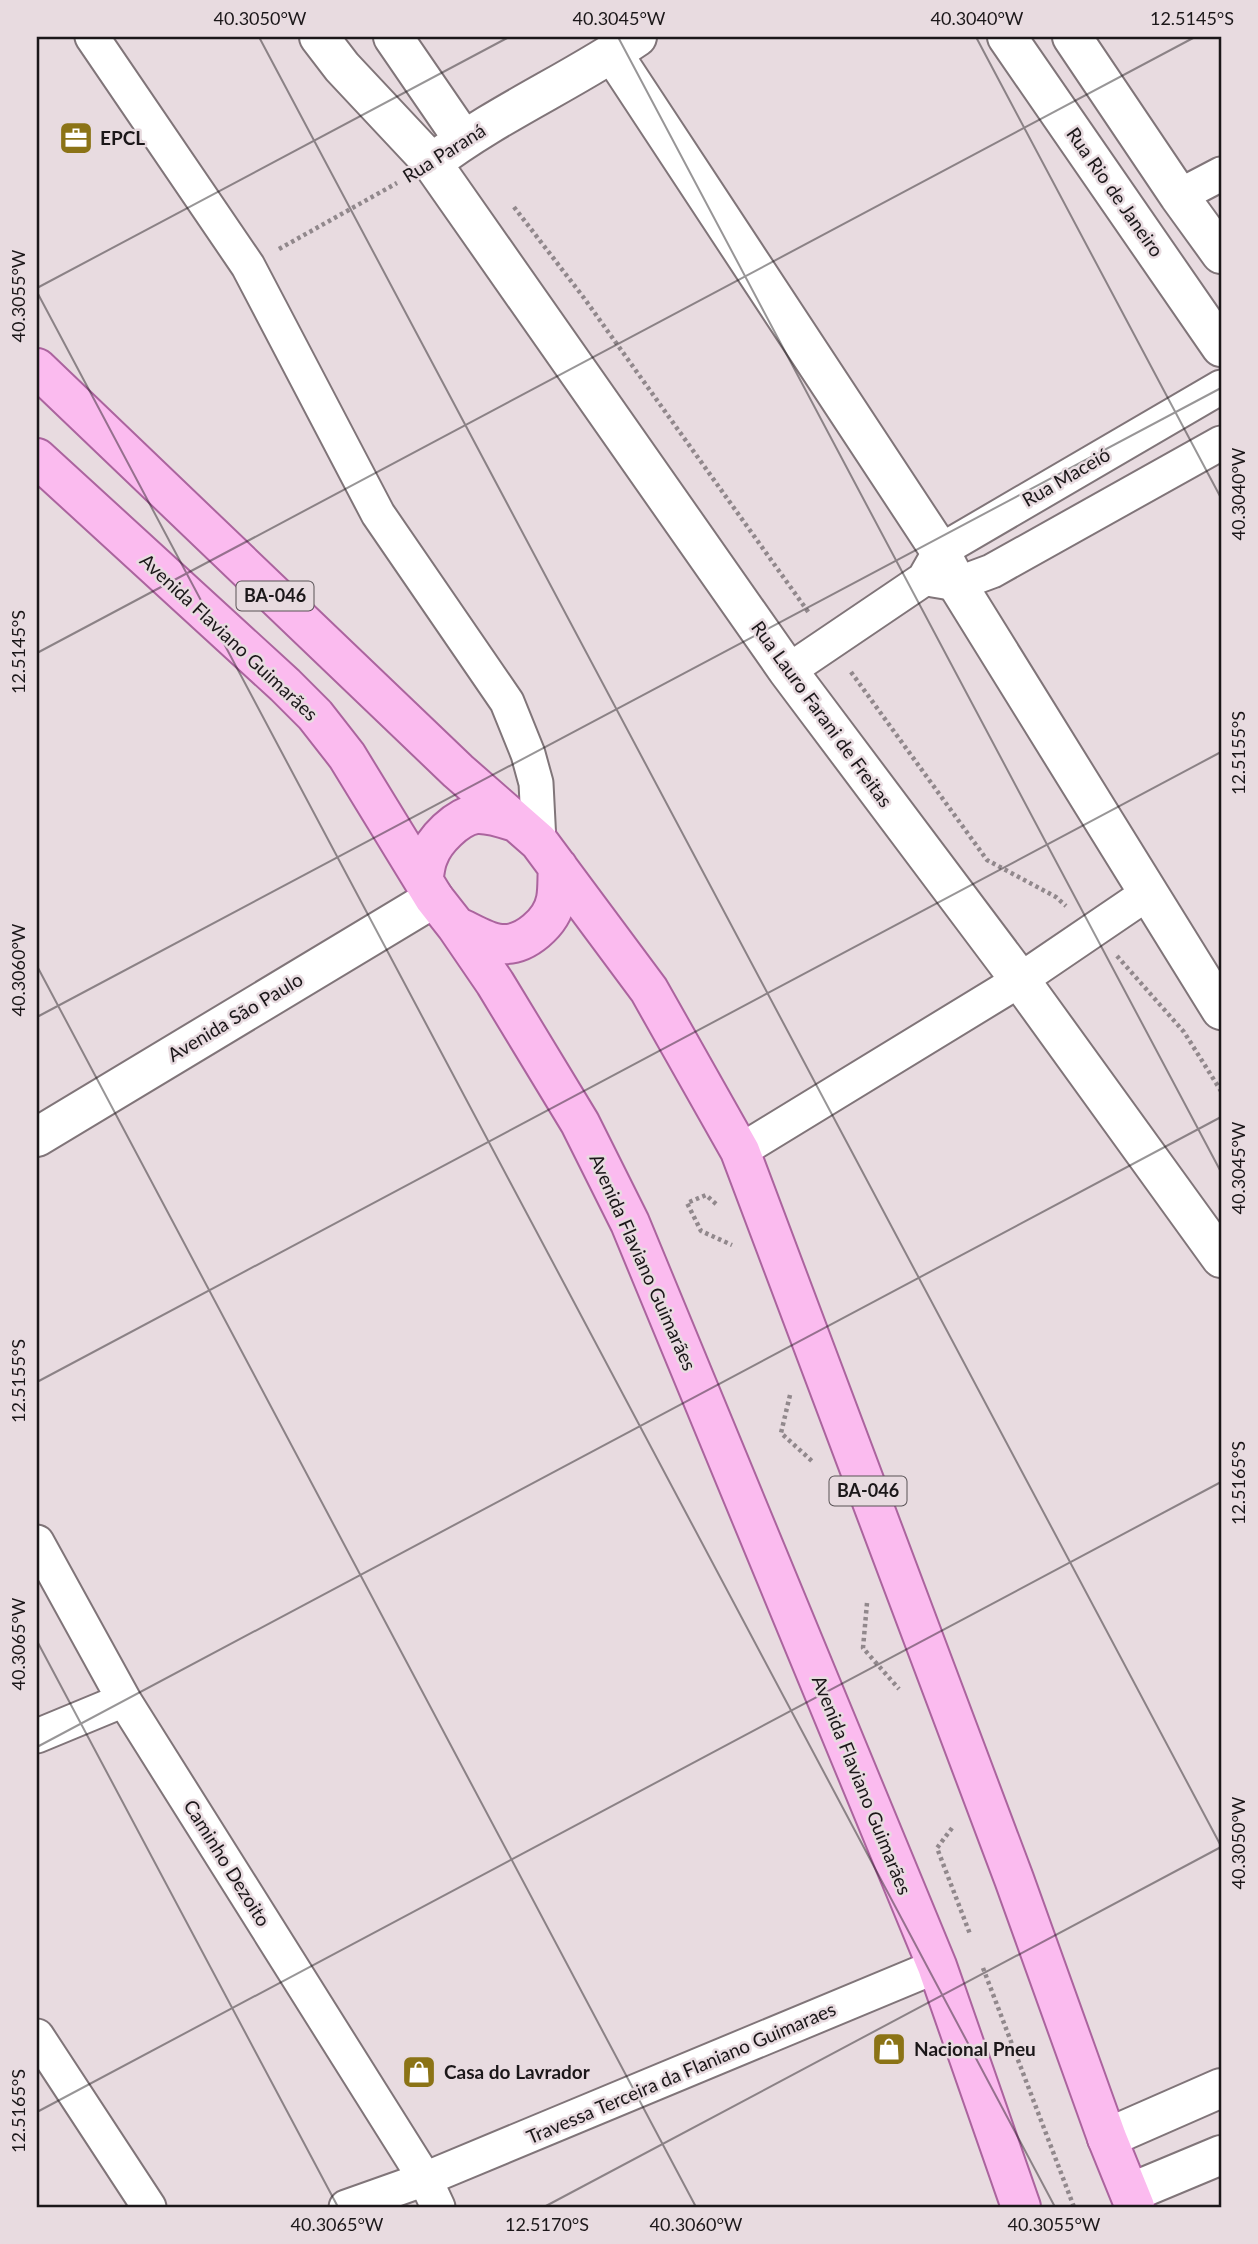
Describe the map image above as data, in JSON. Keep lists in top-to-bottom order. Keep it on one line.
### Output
{"streets":{"main road":["BA-046","Avenida Flaviano Guimarães"],"street":["Rua Paraná","Rua Rio de Janeiro","Rua Maceió","Rua Lauro Farani de Freitas","Avenida São Paulo","Caminho Dezoito","Travessa Terceira da Flaniano Guimaraes"]},"crossings":[["Rua Paraná","Rua Lauro Farani de Freitas"],["Rua Maceió","Rua Lauro Farani de Freitas"],["BA-046","Avenida Flaviano Guimarães"],["BA-046","Avenida São Paulo"],["Avenida Flaviano Guimarães","Avenida São Paulo"],["Avenida Flaviano Guimarães","Travessa Terceira da Flaniano Guimaraes"],["Caminho Dezoito","Travessa Terceira da Flaniano Guimaraes"]],"places":{"office":["EPCL"],"shop":["Nacional Pneu","Casa do Lavrador"]},"coordinates":["40.3050°W","40.3045°W","40.3040°W","12.5145°S","40.3055°W","12.5155°S","40.3060°W","12.5165°S","40.3065°W","12.5170°S"]}
